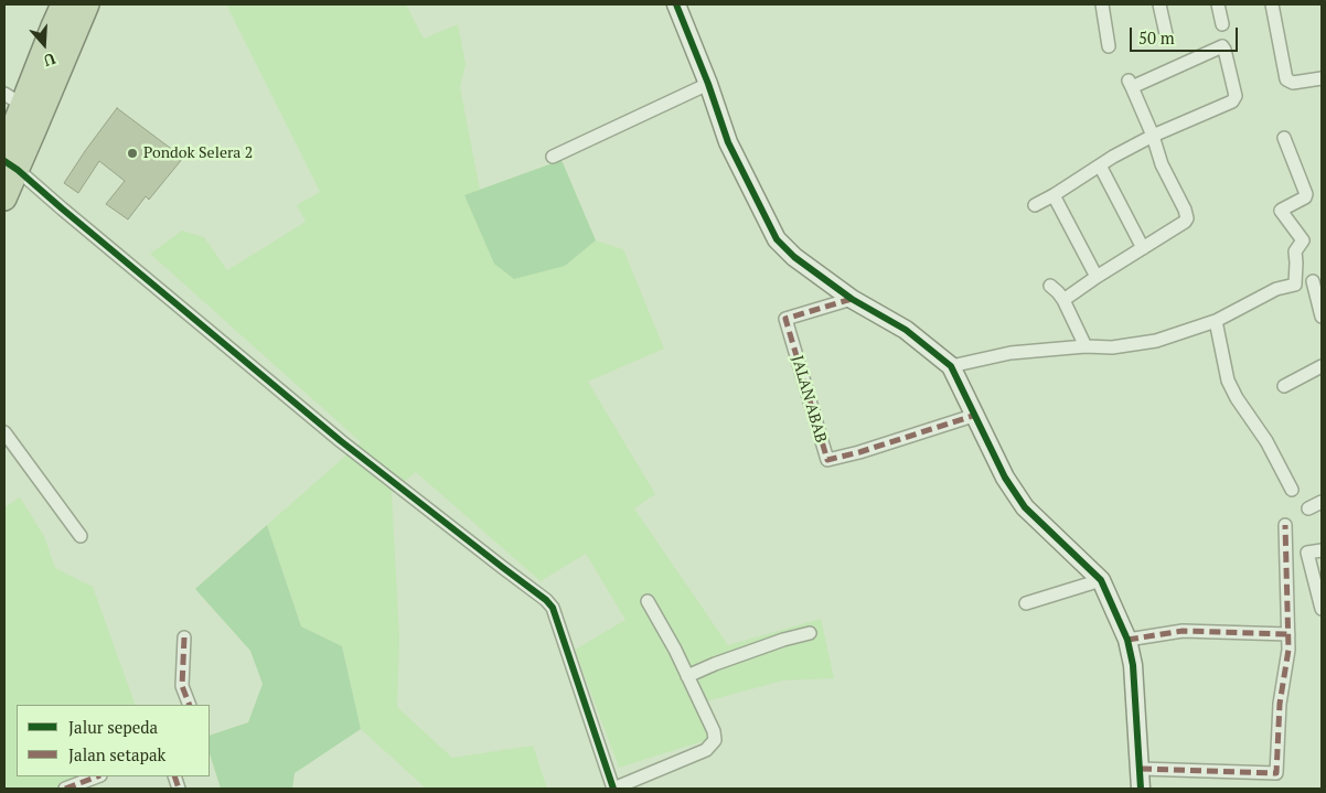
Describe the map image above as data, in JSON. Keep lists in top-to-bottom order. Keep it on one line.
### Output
{"streets":{"street":["JALAN ABAB"]},"places":["Pondok Selera 2"],"legend":["Jalur sepeda","Jalan setapak"],"scale_bar":"50 m","north":"bottom"}
